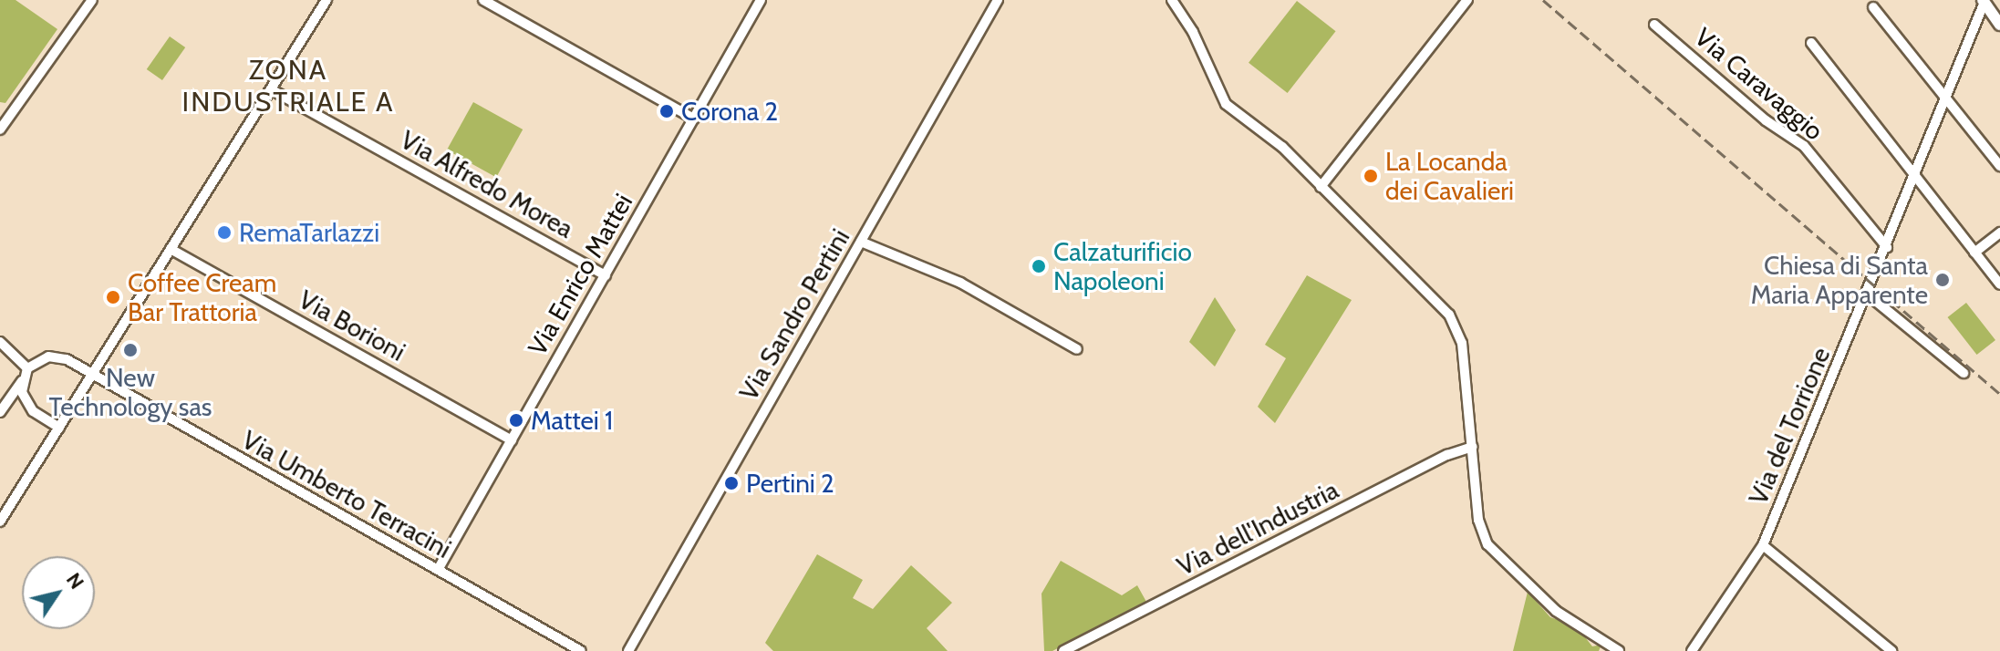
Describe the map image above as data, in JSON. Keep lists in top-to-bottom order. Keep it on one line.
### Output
{"streets":{"street":["Via Caravaggio","Via Alfredo Morea","Via Enrico Mattei","Via Sandro Pertini","Via Borioni","Via del Torrione","Via Umberto Terracini","Via dell'Industria"]},"crossings":[["Via Caravaggio","Via del Torrione"],["Via Alfredo Morea","Via Enrico Mattei"],["Via Enrico Mattei","Via Borioni"],["Via Enrico Mattei","Via Umberto Terracini"]],"districts":["ZONA INDUSTRIALE A"],"places":["Corona 2","La Locanda dei Cavalieri","RemaTarlazzi","Calzaturificio Napoleoni","Chiesa di Santa Maria Apparente","Coffee Cream Bar Trattoria","New Technology sas","Mattei 1","Pertini 2"],"north":"top right"}
